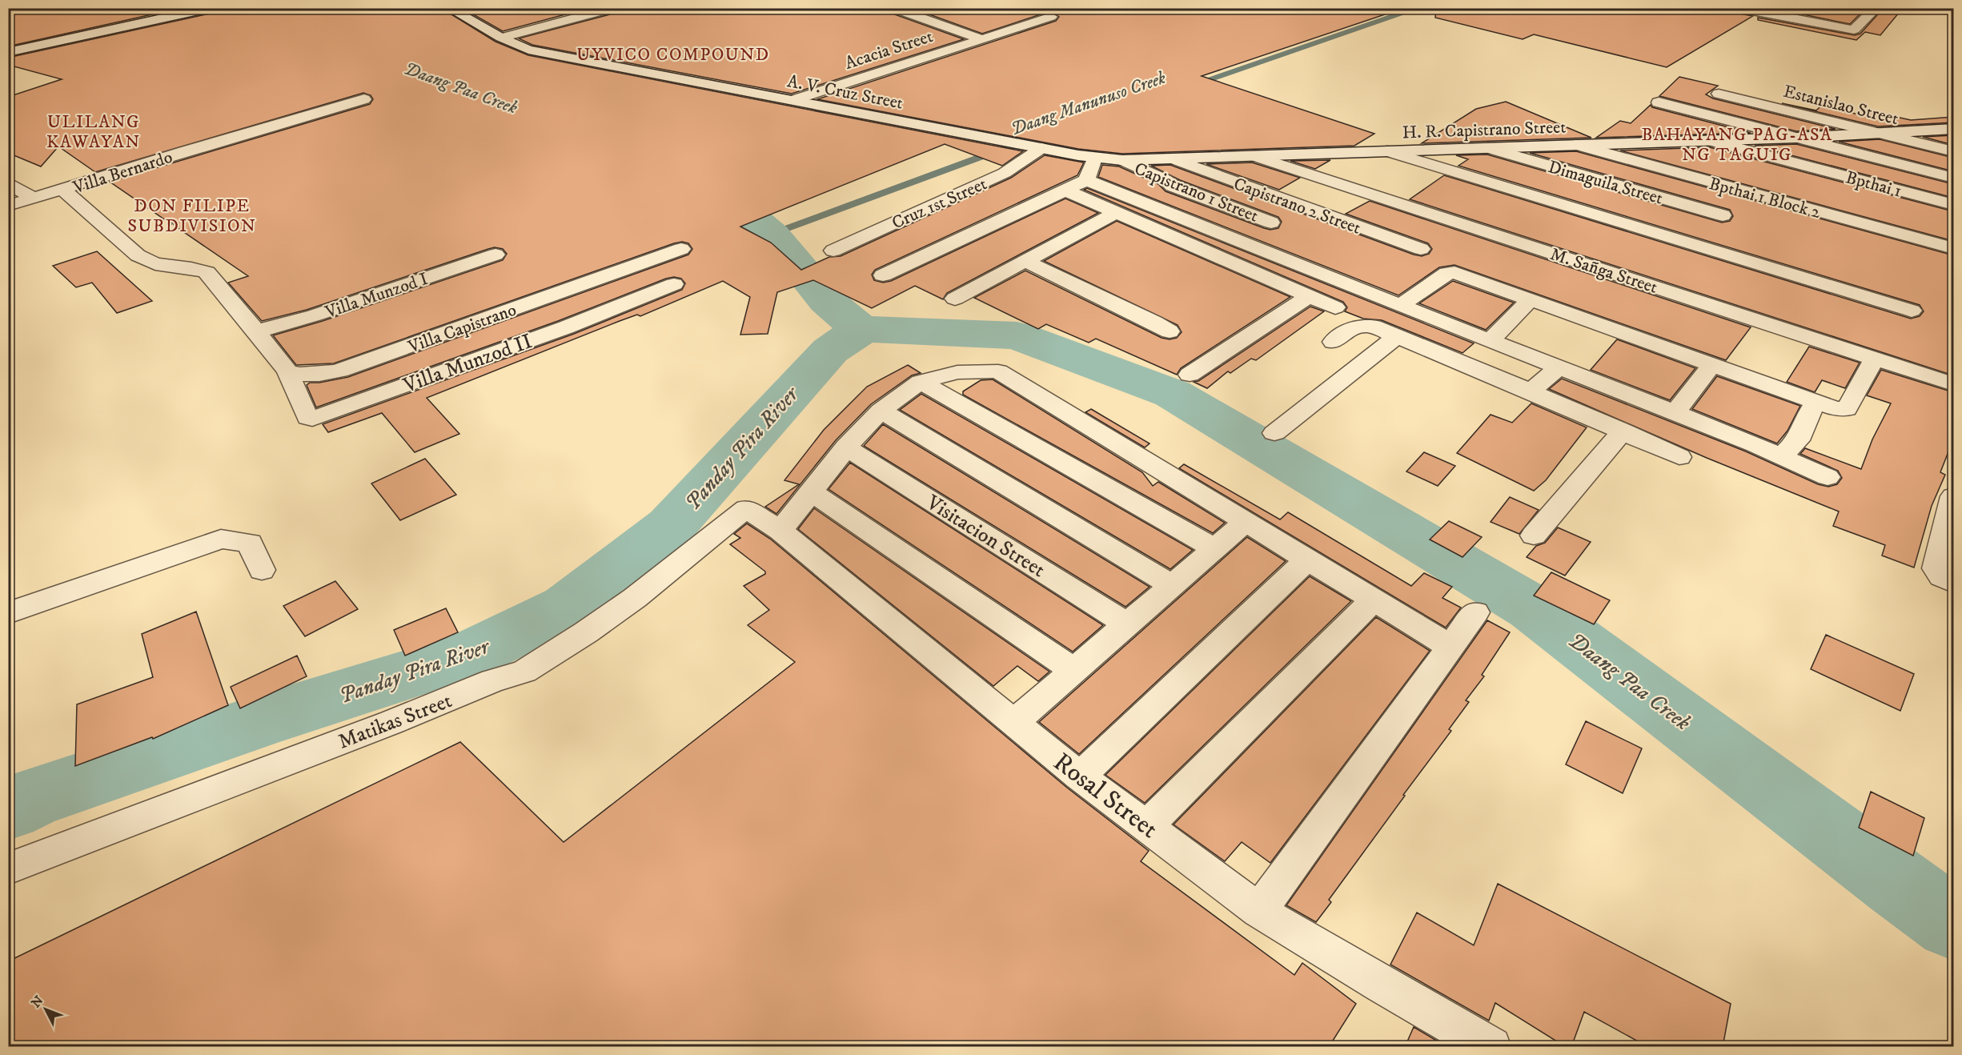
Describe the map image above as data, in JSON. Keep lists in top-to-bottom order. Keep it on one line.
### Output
{"streets":{"street":["Acacia Street","A. V. Cruz Street","Estanislao Street","H. R. Capistrano Street","Villa Bernardo","Dimaguila Street","Bpthai 1","Capistrano 1 Street","Bpthai 1 Block 2","Cruz 1st Street","Capistrano 2 Street","M. Sañga Street","Villa Munzod I","Villa Capistrano","Villa Munzod II","Visitacion Street","Matikas Street","Rosal Street"]},"crossings":[["Acacia Street","A. V. Cruz Street"],["A. V. Cruz Street","H. R. Capistrano Street"],["Estanislao Street","H. R. Capistrano Street"],["H. R. Capistrano Street","Dimaguila Street"],["H. R. Capistrano Street","Bpthai 1"],["H. R. Capistrano Street","Capistrano 1 Street"],["H. R. Capistrano Street","Bpthai 1 Block 2"],["H. R. Capistrano Street","Cruz 1st Street"],["H. R. Capistrano Street","Capistrano 2 Street"],["H. R. Capistrano Street","M. Sañga Street"],["Villa Bernardo","Villa Munzod I"],["Villa Capistrano","Villa Munzod II"],["Matikas Street","Rosal Street"]],"districts":["UYVICO COMPOUND","ULILANG KAWAYAN","BAHAYANG PAG-ASA NG TAGUIG","DON FILIPE SUBDIVISION"],"water":["Daang Paa Creek","Daang Manunuso Creek","Panday Pira River"],"north":"top left"}
